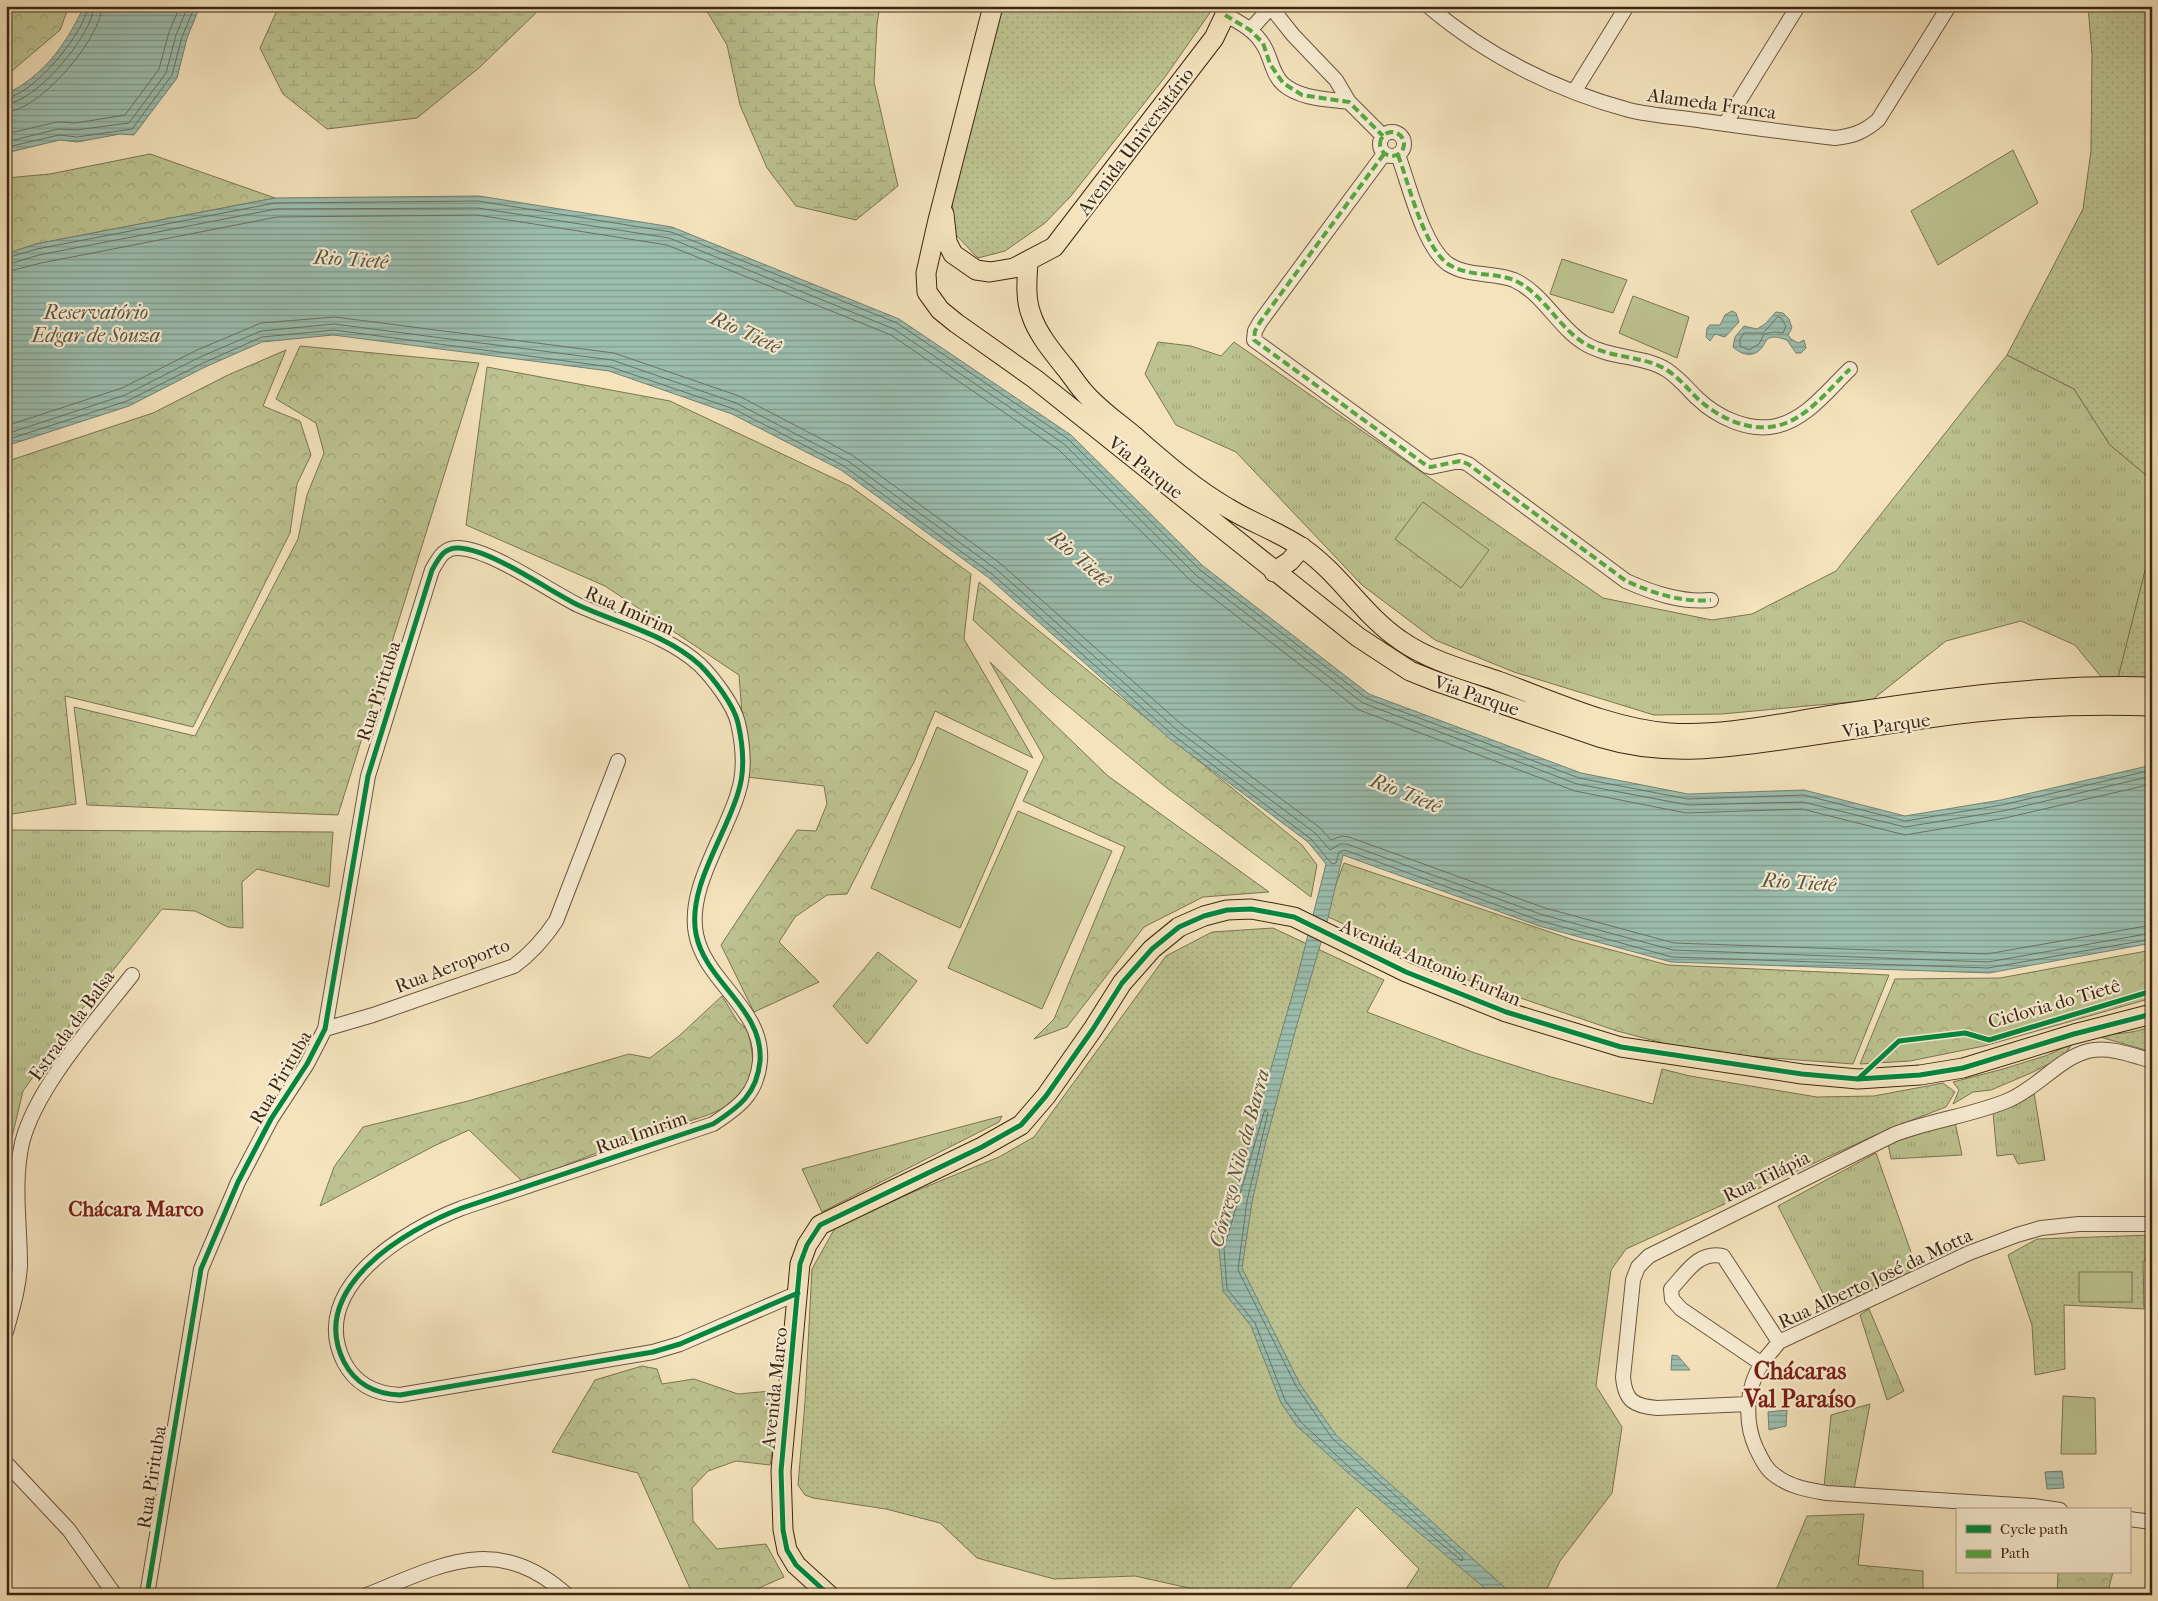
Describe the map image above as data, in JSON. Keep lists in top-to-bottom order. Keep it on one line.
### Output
{"streets":{"main road":["Avenida Universitário","Via Parque","Avenida Antonio Furlan","Avenida Marco"],"street":["Alameda Franca","Rua Imirim","Rua Pirituba","Rua Aeroporto","Estrada da Balsa","Rua Tilápia","Rua Alberto José da Motta"],"cycle path":["Ciclovia do Tietê"]},"crossings":[["Avenida Universitário","Via Parque"],["Rua Imirim","Rua Pirituba"],["Rua Imirim","Avenida Marco"],["Rua Pirituba","Rua Aeroporto"],["Avenida Antonio Furlan","Avenida Marco"],["Rua Tilápia","Rua Alberto José da Motta"]],"districts":["Chácara Marco","Chácaras Val Paraíso"],"water":["Rio Tietê","Reservatório Edgar de Souza","Córrego Nilo da Barra"],"legend":["Cycle path","Path"]}
